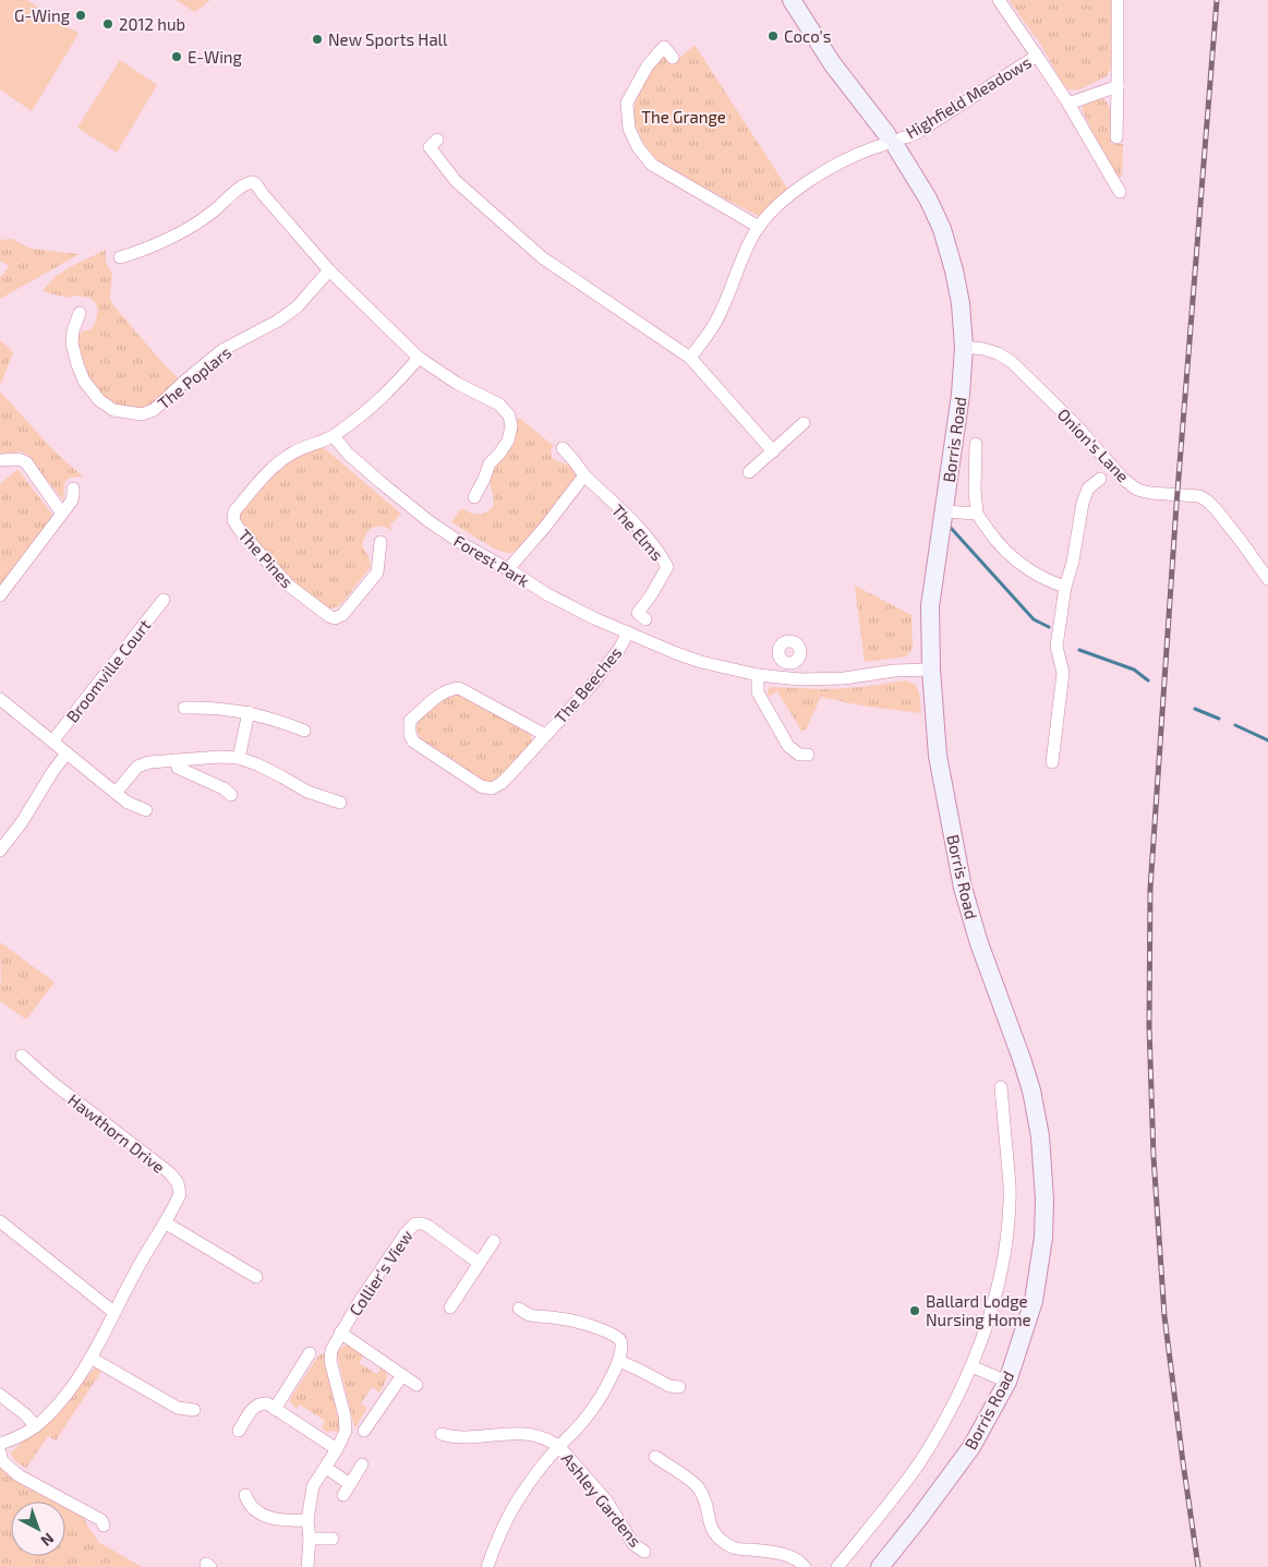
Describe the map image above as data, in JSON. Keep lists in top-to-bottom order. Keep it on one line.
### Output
{"streets":{"street":["Highfield Meadows","The Poplars","Borris Road","Onion's Lane","The Elms","The Pines","Forest Park","Broomville Court","The Beeches","Hawthorn Drive","Collier's View","Ashley Gardens"]},"crossings":[["Highfield Meadows","Borris Road"],["Borris Road","Onion's Lane"],["Borris Road","Forest Park"],["The Pines","Forest Park"],["Forest Park","The Beeches"]],"parks":["The Grange"],"places":["G-Wing","2012 hub","Coco's","New Sports Hall","E-Wing","Ballard Lodge Nursing Home"],"north":"bottom right"}
